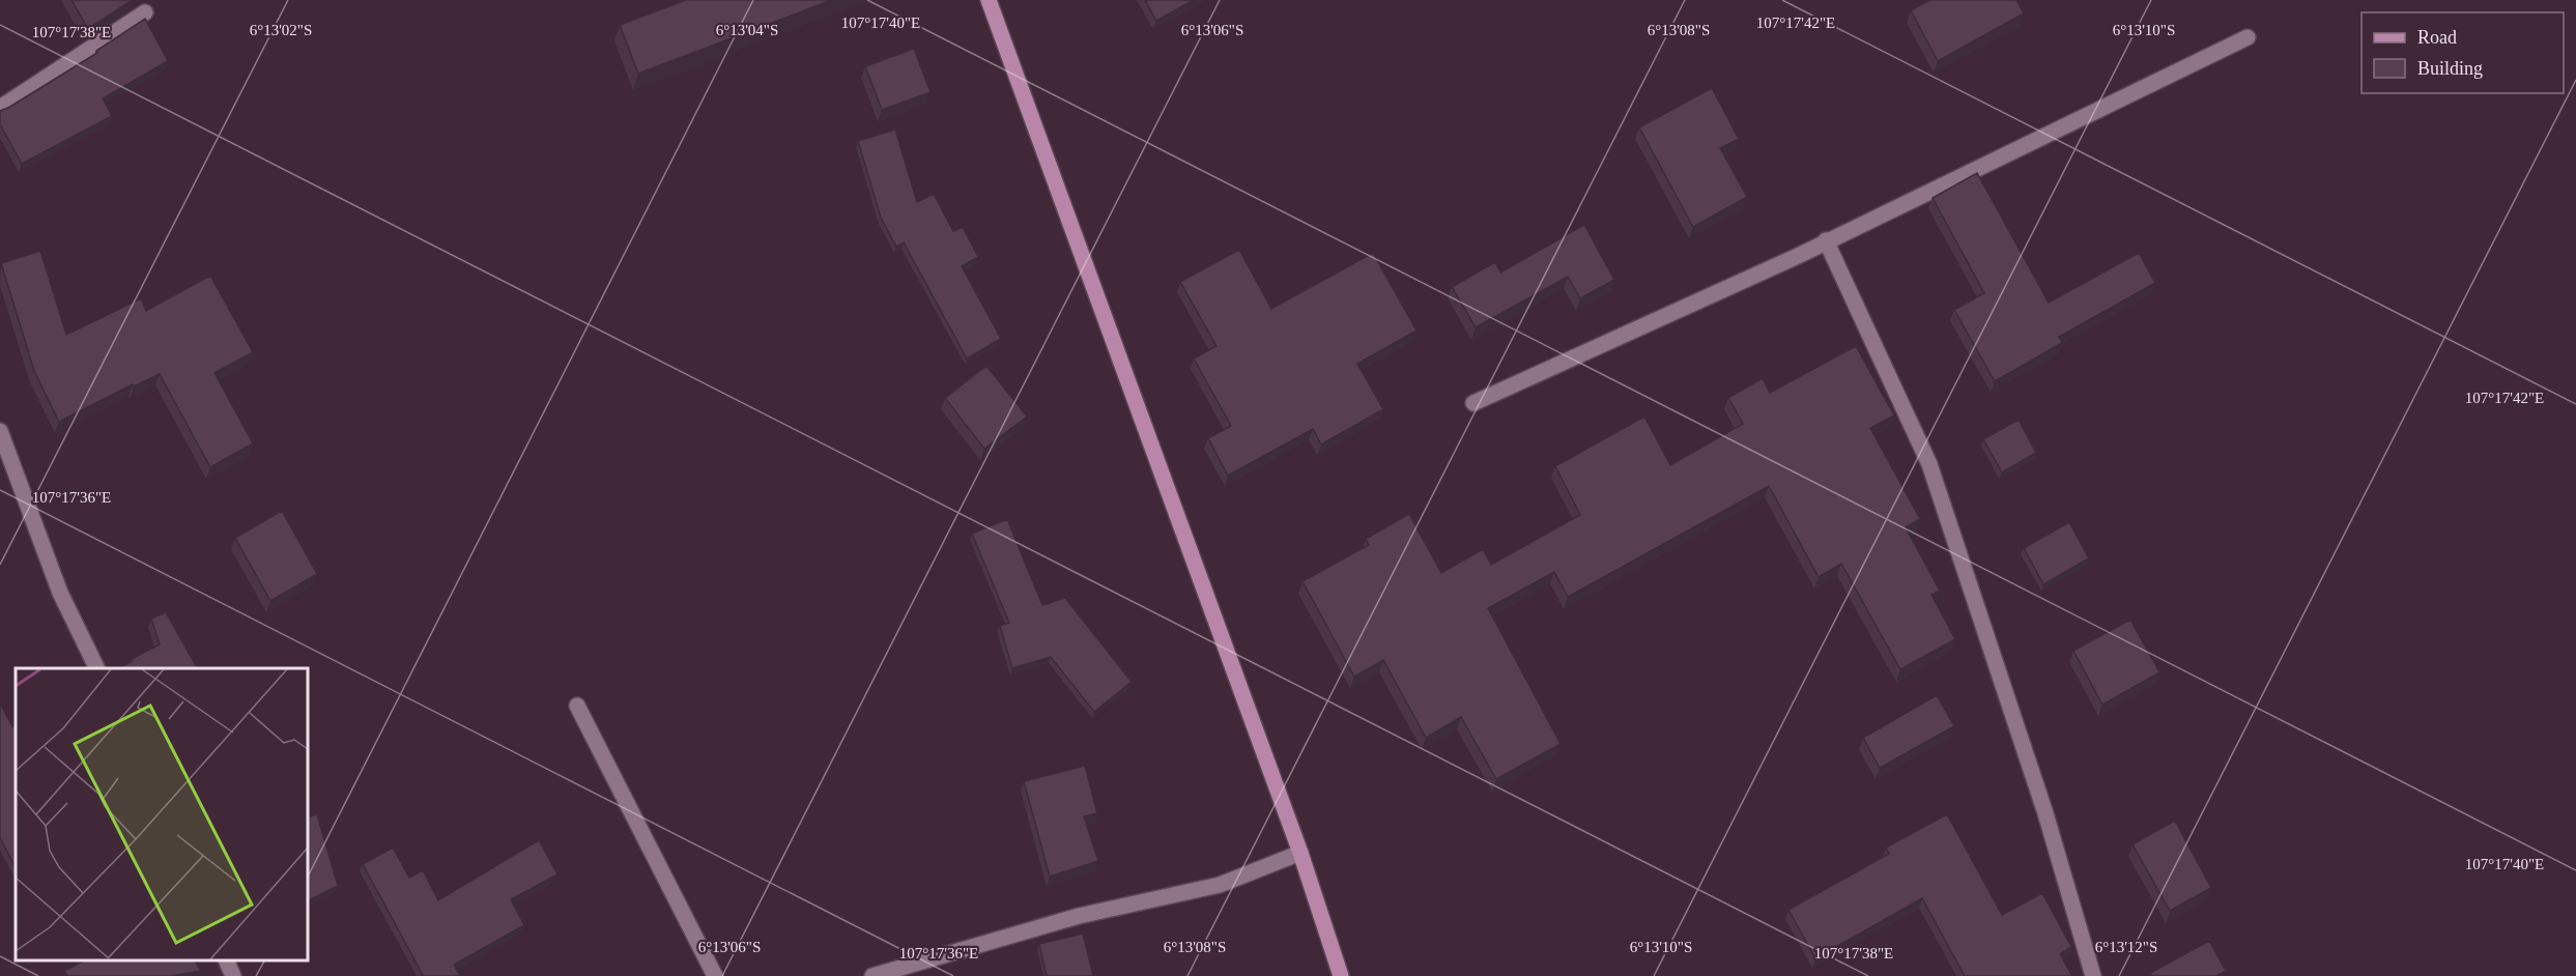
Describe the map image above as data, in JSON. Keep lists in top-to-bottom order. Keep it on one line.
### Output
{"legend":["Road","Building"],"coordinates":["107°17'42\"E","107°17'40\"E","6°13'02\"S","6°13'04\"S","6°13'06\"S","6°13'08\"S","6°13'10\"S","107°17'38\"E","107°17'36\"E","6°13'12\"S"]}
